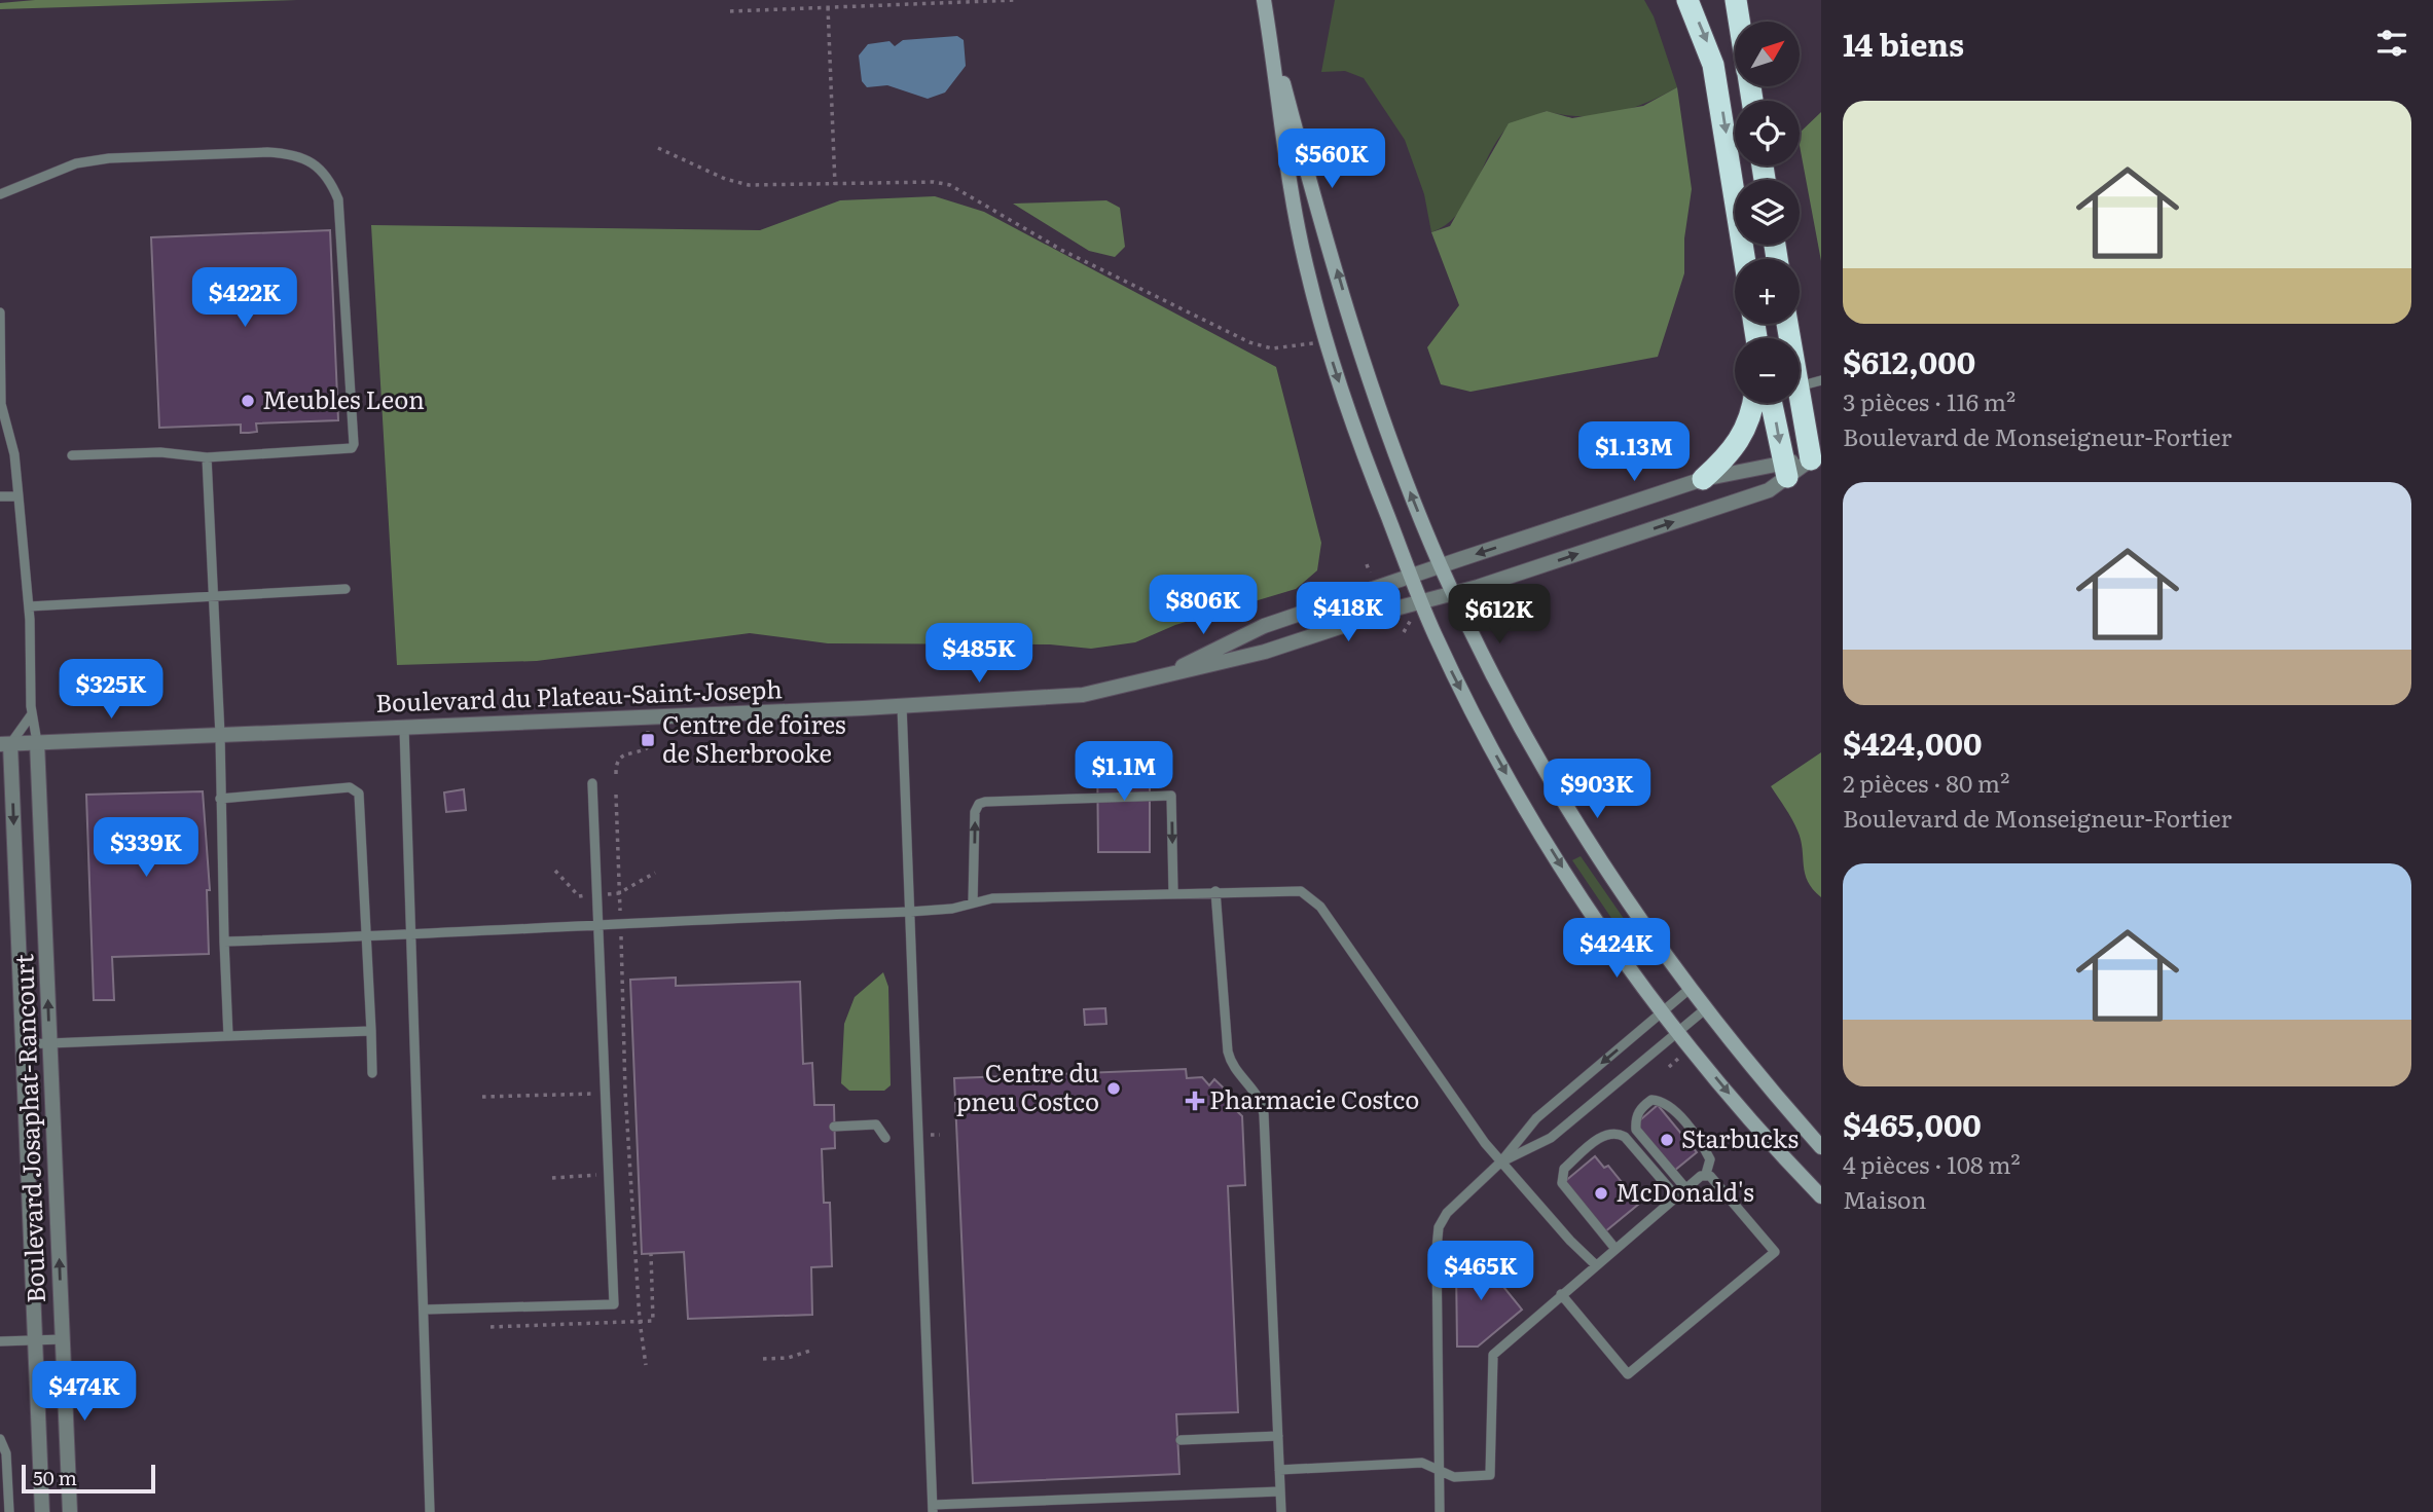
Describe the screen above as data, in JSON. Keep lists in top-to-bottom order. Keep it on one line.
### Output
{"streets":{"street":["Boulevard du Plateau-Saint-Joseph","Boulevard Josaphat-Rancourt"]},"crossings":[["Boulevard du Plateau-Saint-Joseph","Boulevard Josaphat-Rancourt"]],"places":{"other":["Meubles Leon","Centre du pneu Costco","Starbucks","McDonald's"],"transit":["Centre de foires de Sherbrooke"],"health":["Pharmacie Costco"]},"scale_bar":"50 m","north":"top right","page":{"heading":"14 biens","map_buttons":["+","−"],"list":[{"name":"$612,000","note":"3 pièces · 116 m² · Boulevard de Monseigneur-Fortier"},{"name":"$424,000","note":"2 pièces · 80 m² · Boulevard de Monseigneur-Fortier"},{"name":"$465,000","note":"4 pièces · 108 m² · Maison"}],"price":["$560K","$422K","$1.13M","$806K","$418K","$612K","$485K","$325K","$1.1M","$903K","$339K","$424K","$465K","$474K"],"scale":"50 m"}}
